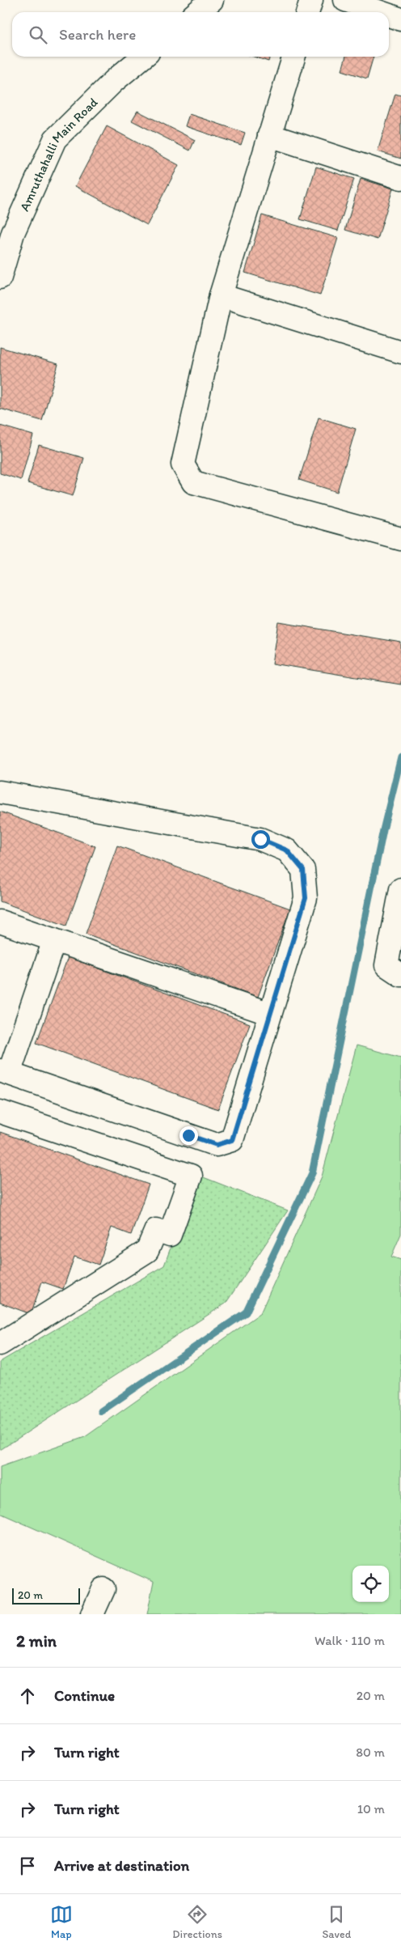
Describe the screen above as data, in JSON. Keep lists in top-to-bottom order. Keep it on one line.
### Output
{"streets":{"street":["Amruthahalli Main Road"]},"scale_bar":"20 m","page":{"search":"Search here","scale":"20 m","heading":["2 min","Walk · 110 m"],"list":[["Continue","20 m"],["Turn right","80 m"],["Turn right","10 m"],"Arrive at destination"],"nav":["Map","Directions","Saved"]}}
